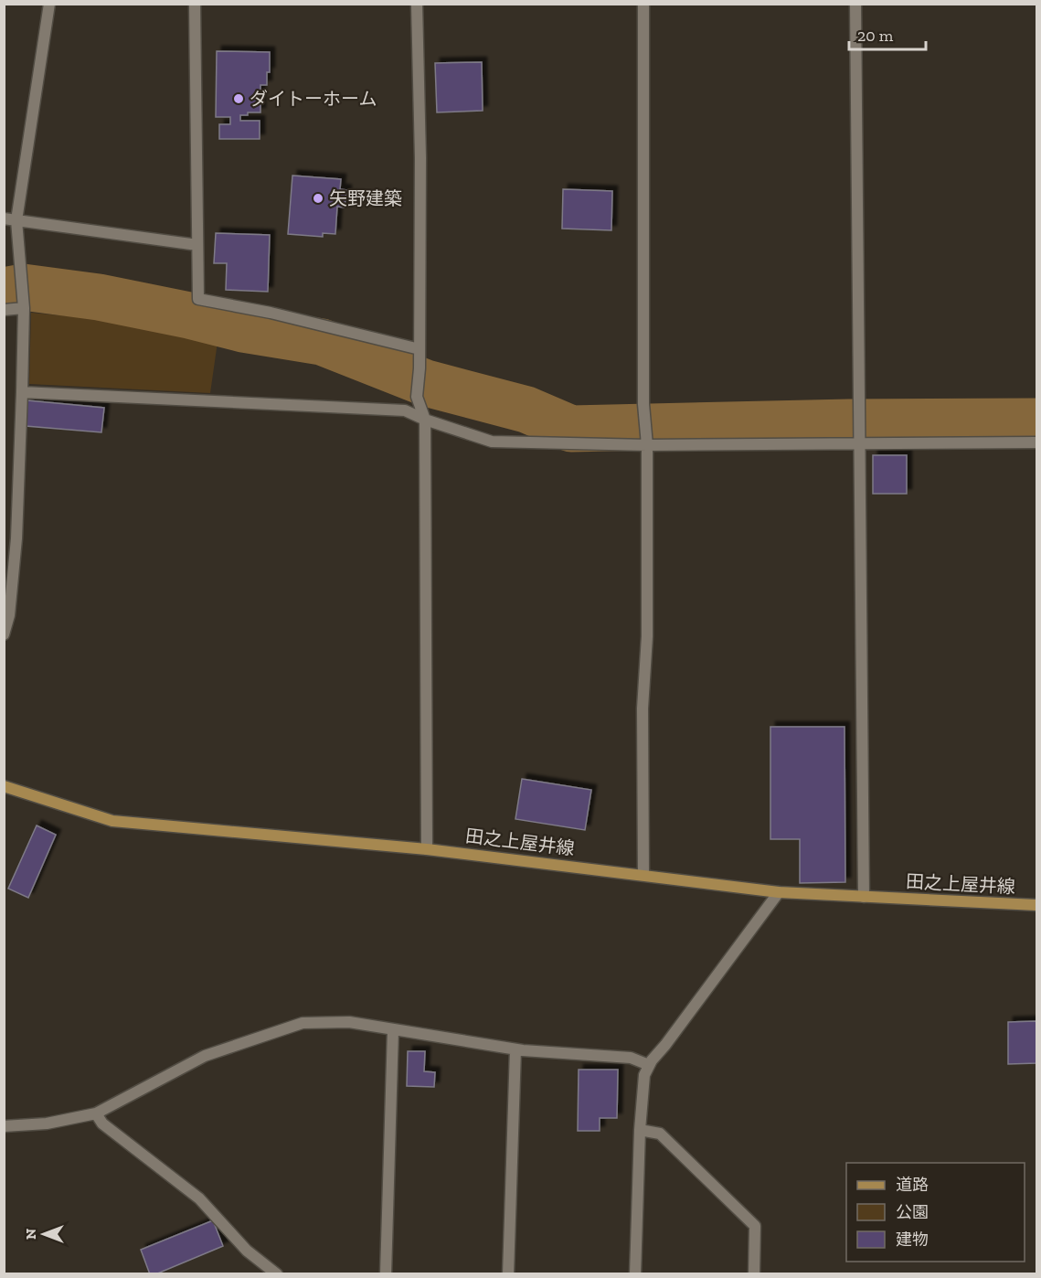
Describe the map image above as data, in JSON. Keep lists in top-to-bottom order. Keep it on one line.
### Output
{"streets":{"main road":["田之上屋井線"]},"places":["ダイトーホーム","矢野建築"],"legend":["道路","公園","建物"],"scale_bar":"20 m","north":"left"}
